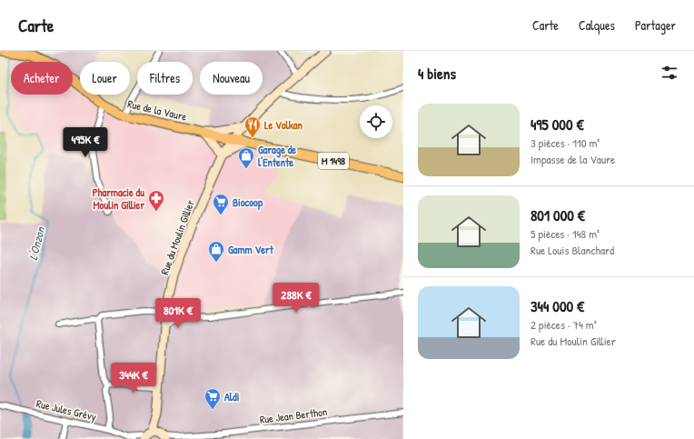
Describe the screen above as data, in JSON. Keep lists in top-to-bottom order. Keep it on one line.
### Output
{"streets":{"main road":["Rue de la Vaure","M 1498","Rue du Moulin Gillier"],"street":["Rue Jules Grévy","Rue Jean Berthon"]},"crossings":[["Rue de la Vaure","M 1498"],["Rue de la Vaure","Rue du Moulin Gillier"],["M 1498","Rue du Moulin Gillier"],["Rue du Moulin Gillier","Rue Jules Grévy"],["Rue du Moulin Gillier","Rue Jean Berthon"],["Rue Jules Grévy","Rue Jean Berthon"]],"water":["L'Onzon"],"places":{"restaurant":["Le Volkan"],"shop":["Garage de l'Entente","Gamm Vert"],"pharmacy":["Pharmacie du Moulin Gillier"],"supermarket":["Biocoop","Aldi"]},"page":{"header":"Carte","nav":["Carte","Calques","Partager"],"heading":"4 biens","chip":["Acheter","Louer","Filtres","Nouveau"],"list":[{"name":"495 000 €","note":"3 pièces · 110 m² · Impasse de la Vaure"},{"name":"801 000 €","note":"5 pièces · 148 m² · Rue Louis Blanchard"},{"name":"344 000 €","note":"2 pièces · 74 m² · Rue du Moulin Gillier"}],"price":["495K €","288K €","801K €","344K €"]}}
